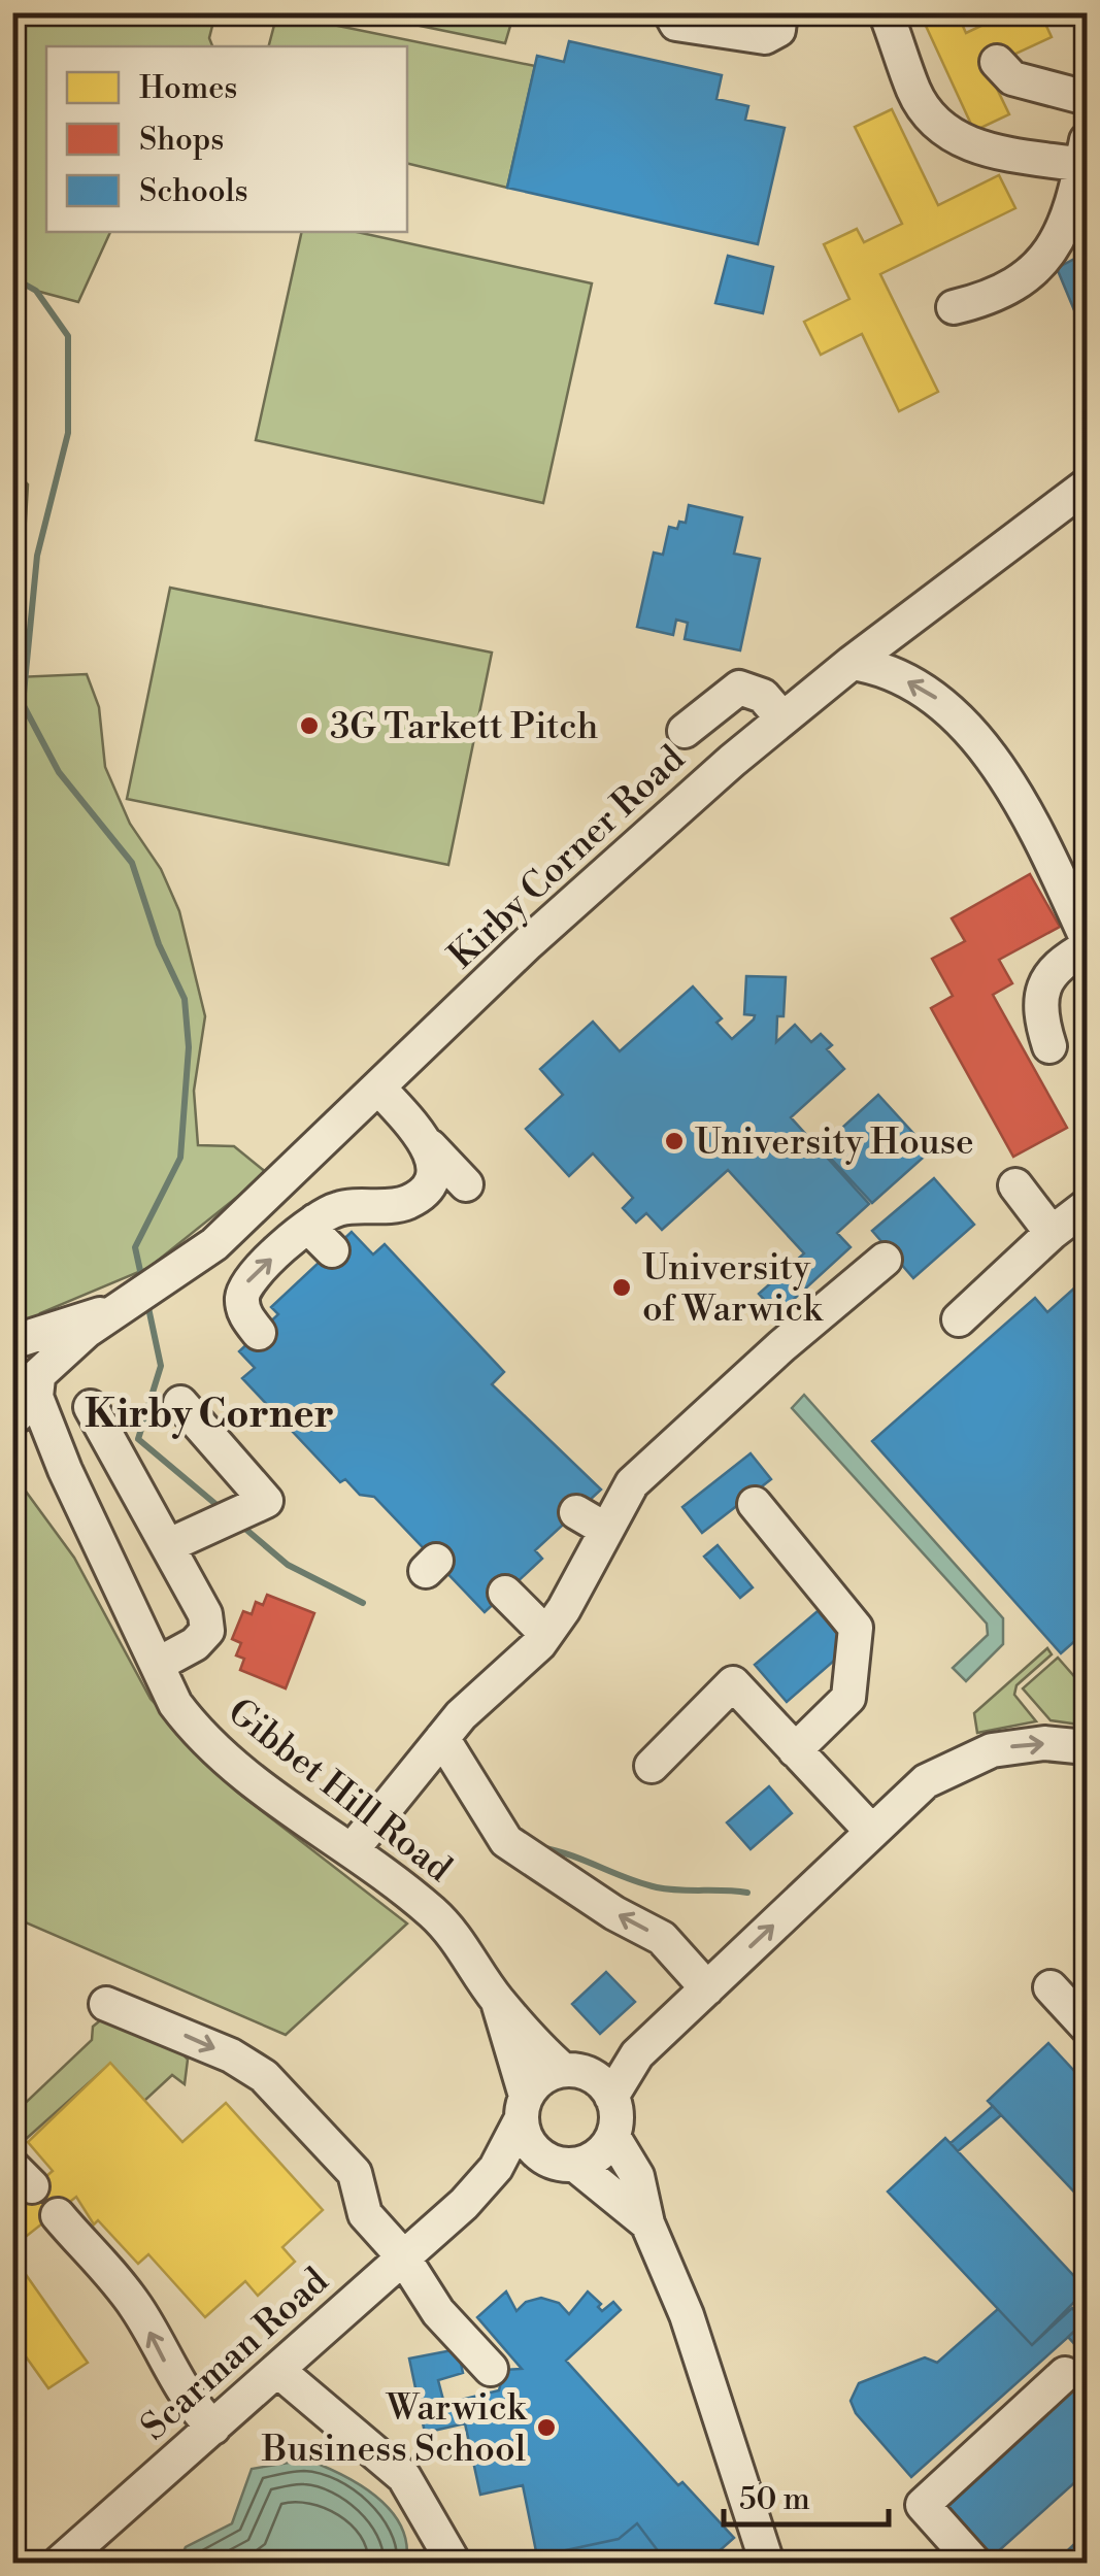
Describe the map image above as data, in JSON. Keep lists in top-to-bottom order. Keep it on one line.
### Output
{"streets":{"street":["Kirby Corner Road","Gibbet Hill Road","Scarman Road"]},"crossings":[["Kirby Corner Road","Gibbet Hill Road"],["Gibbet Hill Road","Scarman Road"]],"districts":["Kirby Corner"],"places":["3G Tarkett Pitch","University House","University of Warwick","Warwick Business School"],"legend":["Homes","Shops","Schools"],"scale_bar":"50 m"}
